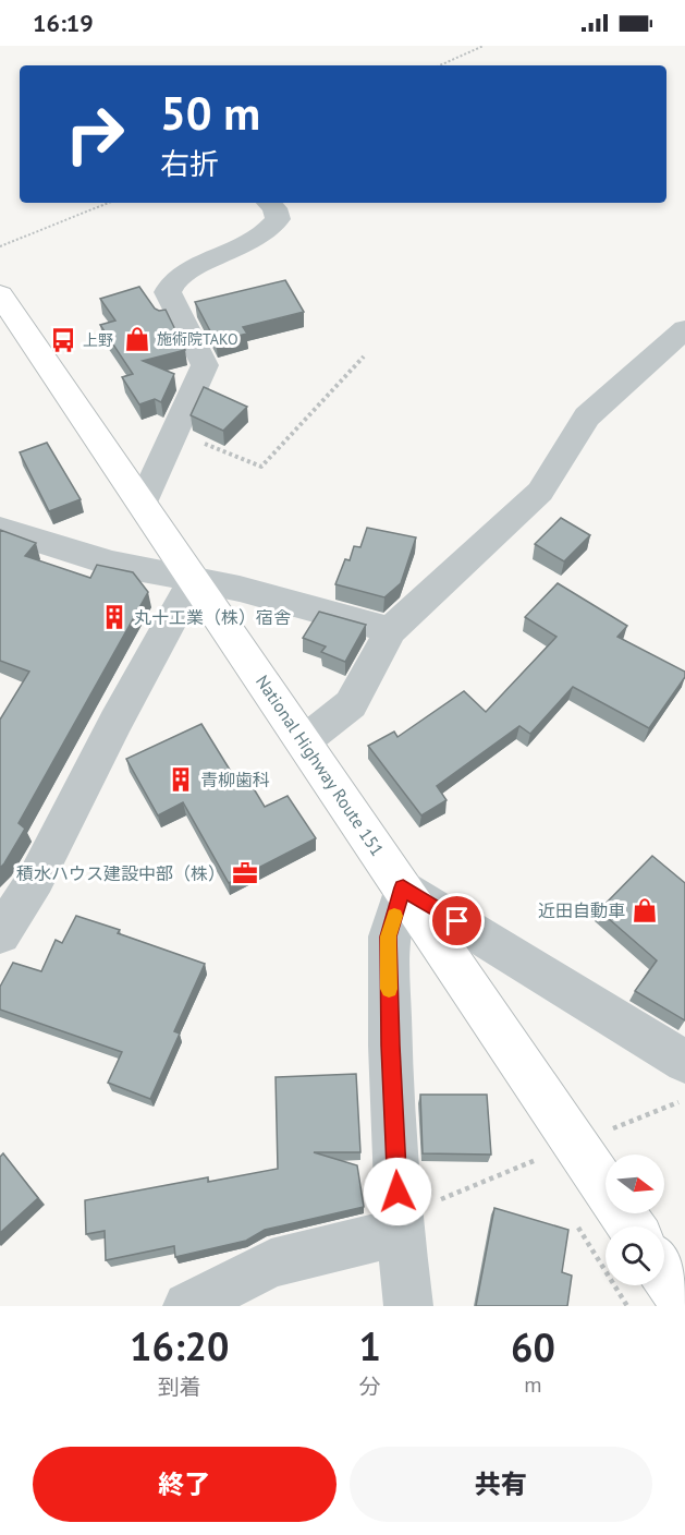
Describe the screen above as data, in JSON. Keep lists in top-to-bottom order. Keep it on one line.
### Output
{"streets":{"highway":["National Highway Route 151"]},"places":{"shop":["施術院TAKO","近田自動車"],"bus stop":["上野"],"building":["丸十工業（株）宿舎","青柳歯科"],"office":["積水ハウス建設中部（株）"]},"north":"right","page":{"status":"16:19","turn":["50 m","右折"],"eta":["16:20","到着","1","分","60","m"],"buttons":["終了","共有"]}}
